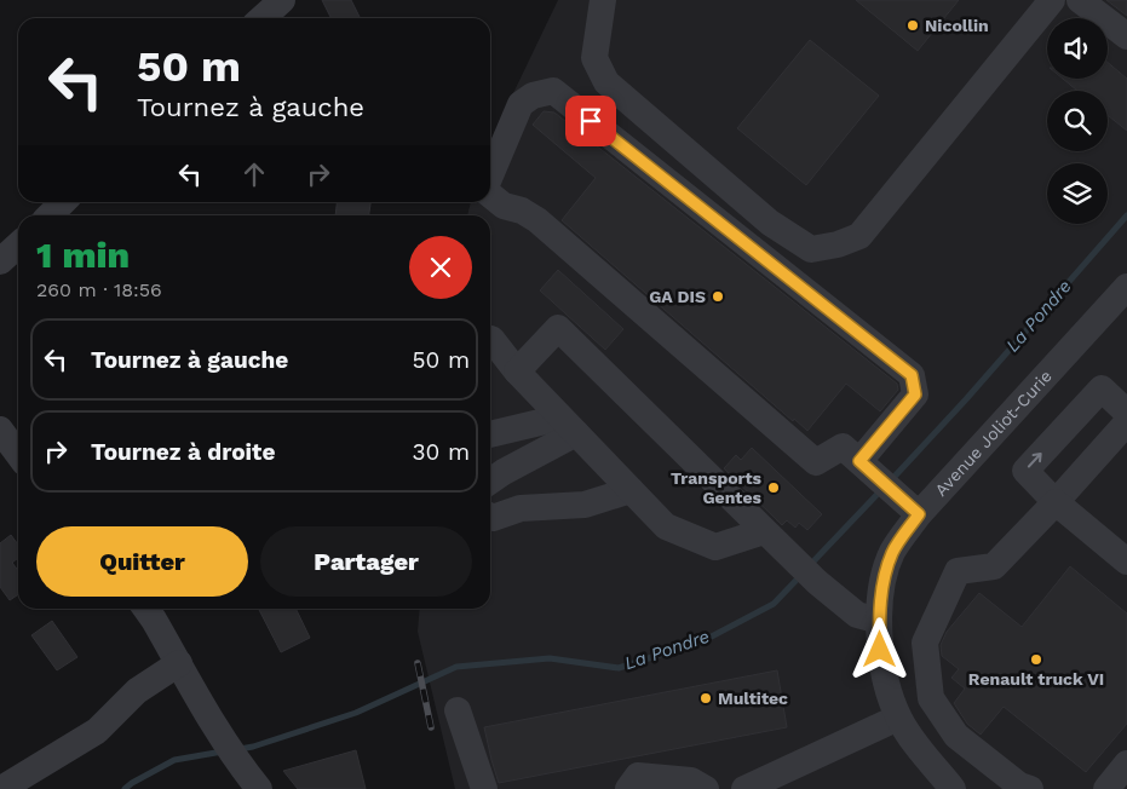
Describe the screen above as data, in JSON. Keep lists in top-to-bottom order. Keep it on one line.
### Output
{"streets":{"street":["Avenue Joliot-Curie"]},"water":["La Pondre"],"places":["Nicollin","GA DIS","Transports Gentes","Renault truck VI","Multitec"],"page":{"turn":["50 m","Tournez à gauche"],"heading":["1 min","260 m · 18:56"],"list":[{"name":"Tournez à gauche","value":"50 m"},{"name":"Tournez à droite","value":"30 m"}],"buttons":["Quitter","Partager"]}}
